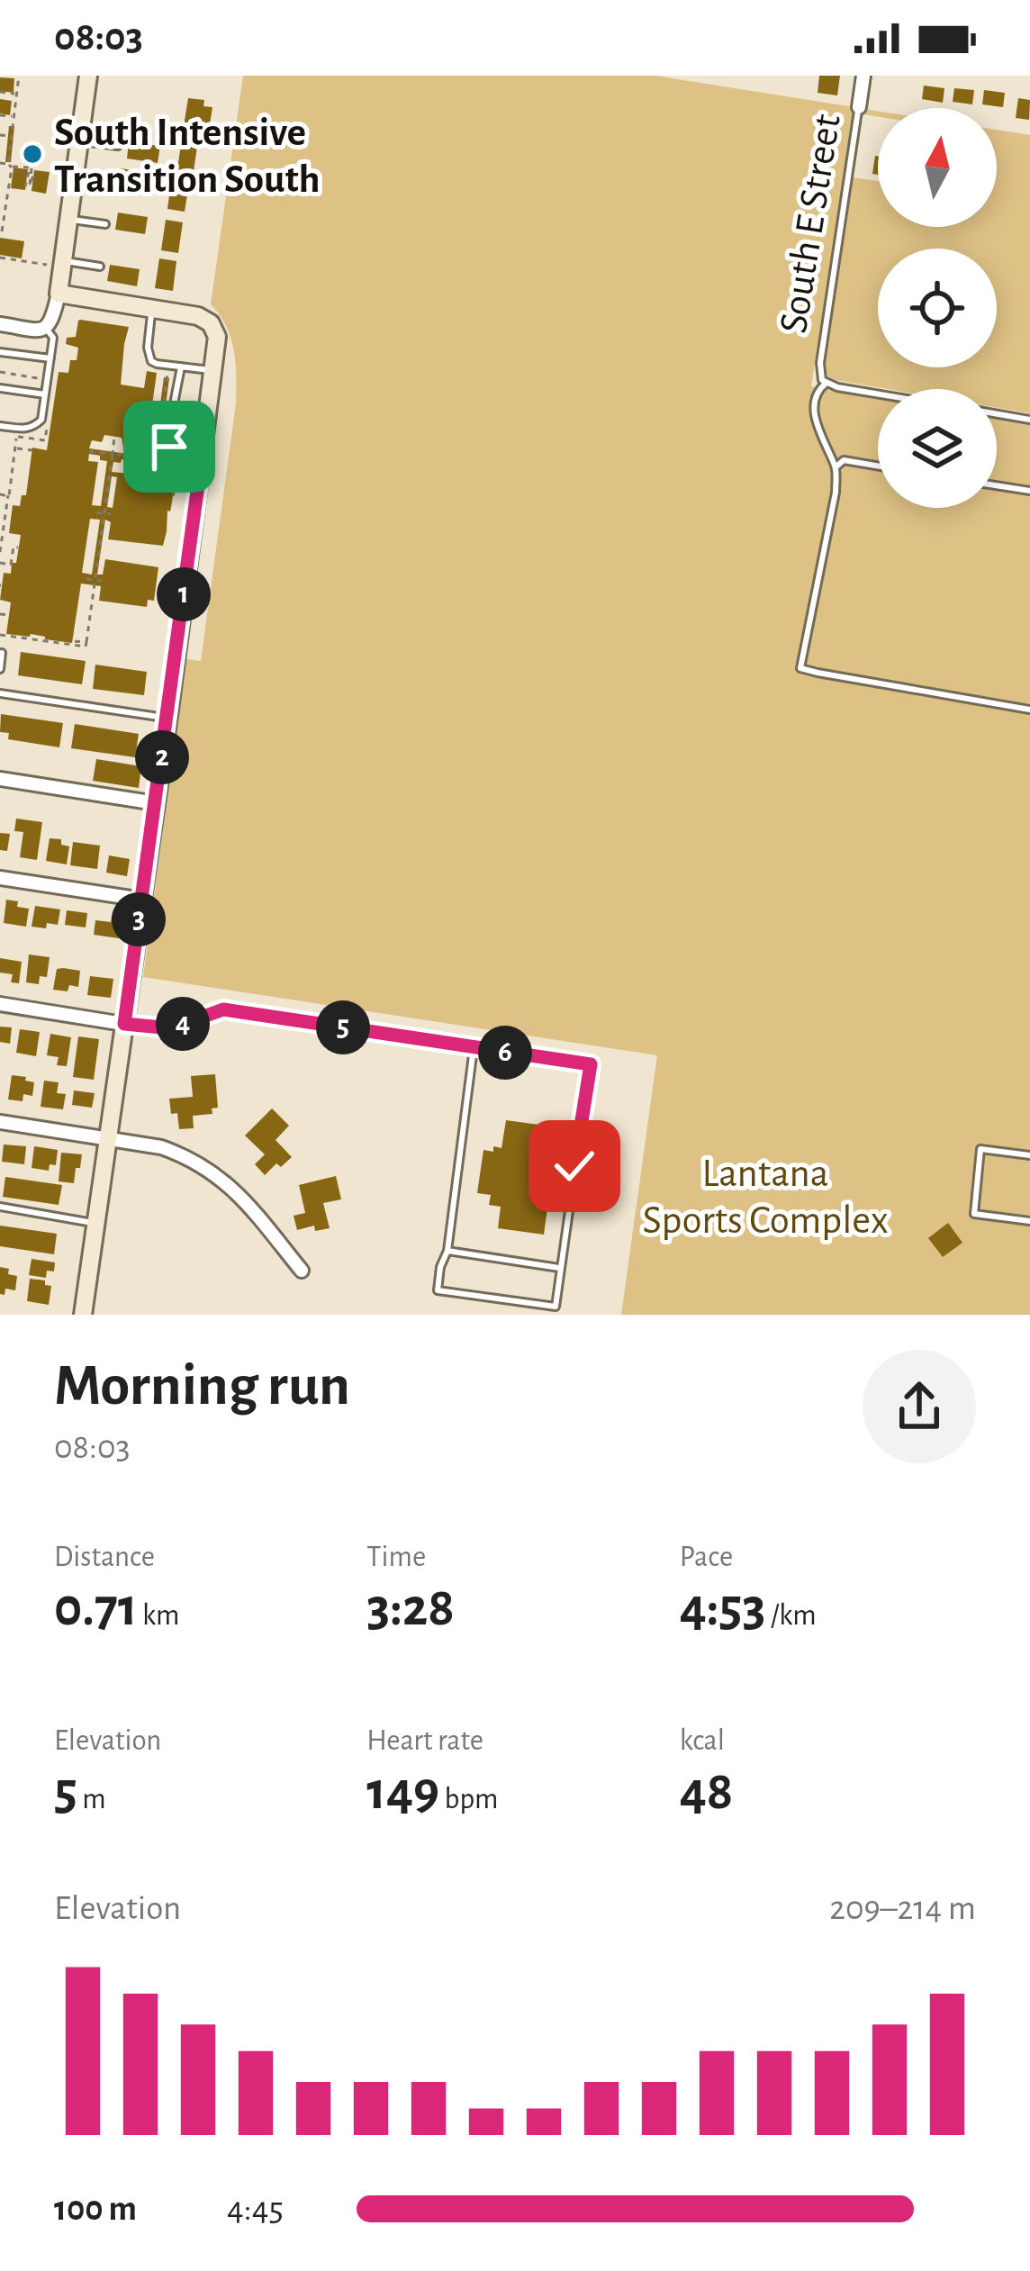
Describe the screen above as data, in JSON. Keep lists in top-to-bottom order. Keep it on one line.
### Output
{"streets":{"street":["South E Street"]},"parks":["Lantana Sports Complex"],"places":["South Intensive Transition South"],"north":"top","page":{"status":"08:03","pins":["1","2","3","4","5","6"],"heading":["Morning run","08:03"],"stats":[["Distance","0.71 km"],["Time","3:28"],["Pace","4:53 /km"],["Elevation","5 m"],["Heart rate","149 bpm"],["kcal","48"]],"chart":["Elevation","209–214 m"],"list":[{"name":"100 m","note":"4:45"}]}}
